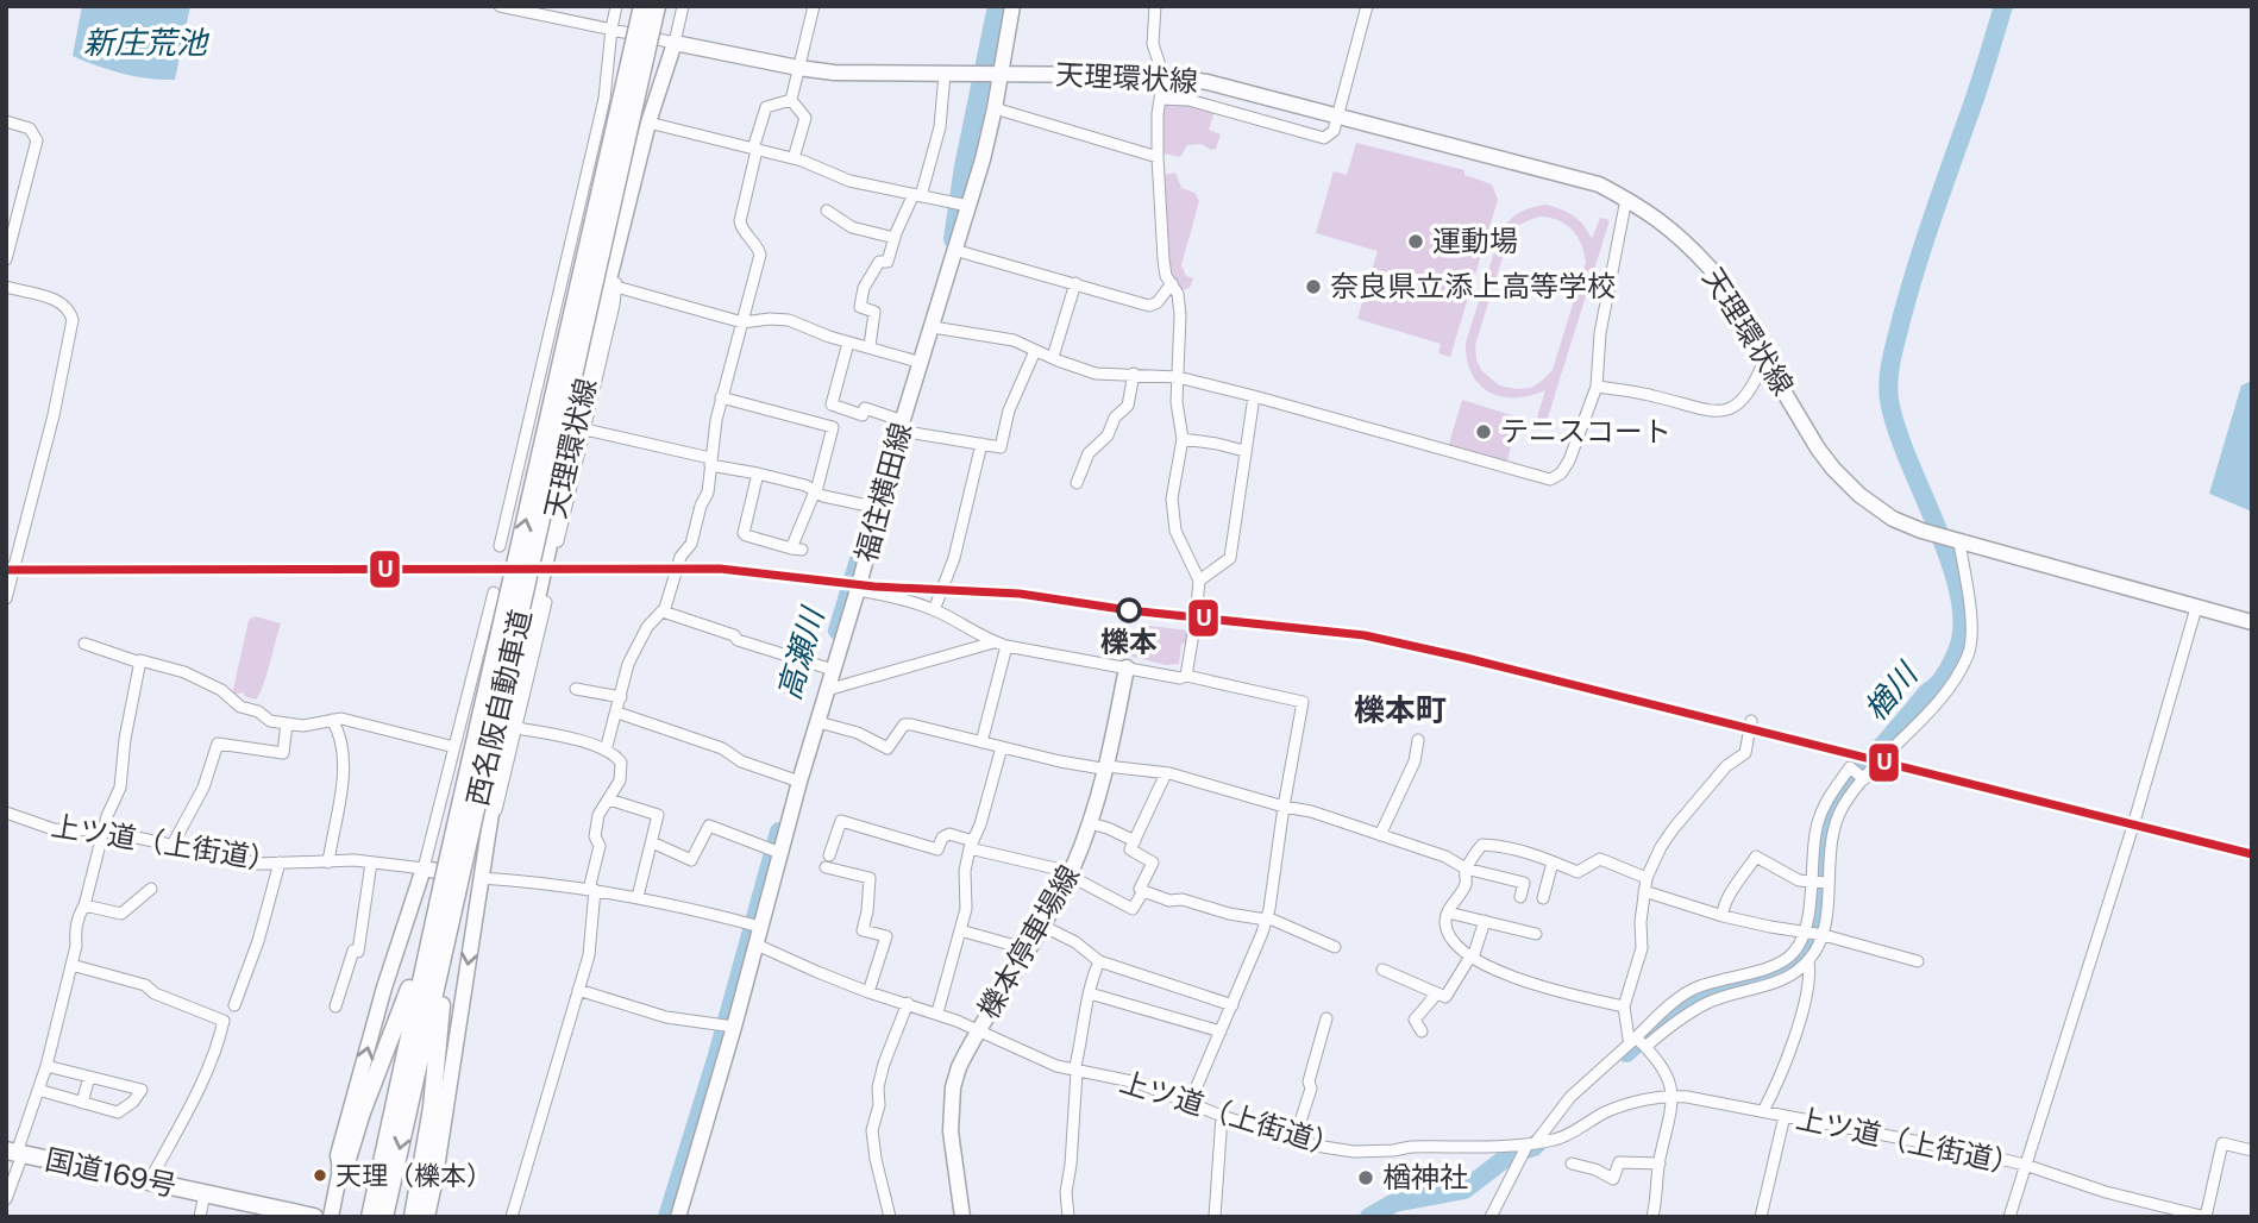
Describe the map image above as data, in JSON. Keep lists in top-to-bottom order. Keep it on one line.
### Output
{"streets":{"highway":["西名阪自動車道","国道169号"],"main road":["天理環状線","福住横田線","櫟本停車場線"],"street":["上ツ道（上街道）"]},"crossings":[["天理環状線","福住横田線"],["福住横田線","上ツ道（上街道）"],["上ツ道（上街道）","櫟本停車場線"]],"districts":["櫟本町"],"water":["新庄荒池","高瀬川","楢川"],"places":["運動場","奈良県立添上高等学校","テニスコート","櫟本","天理（櫟本）","楢神社"],"lines":["transit line U"]}
